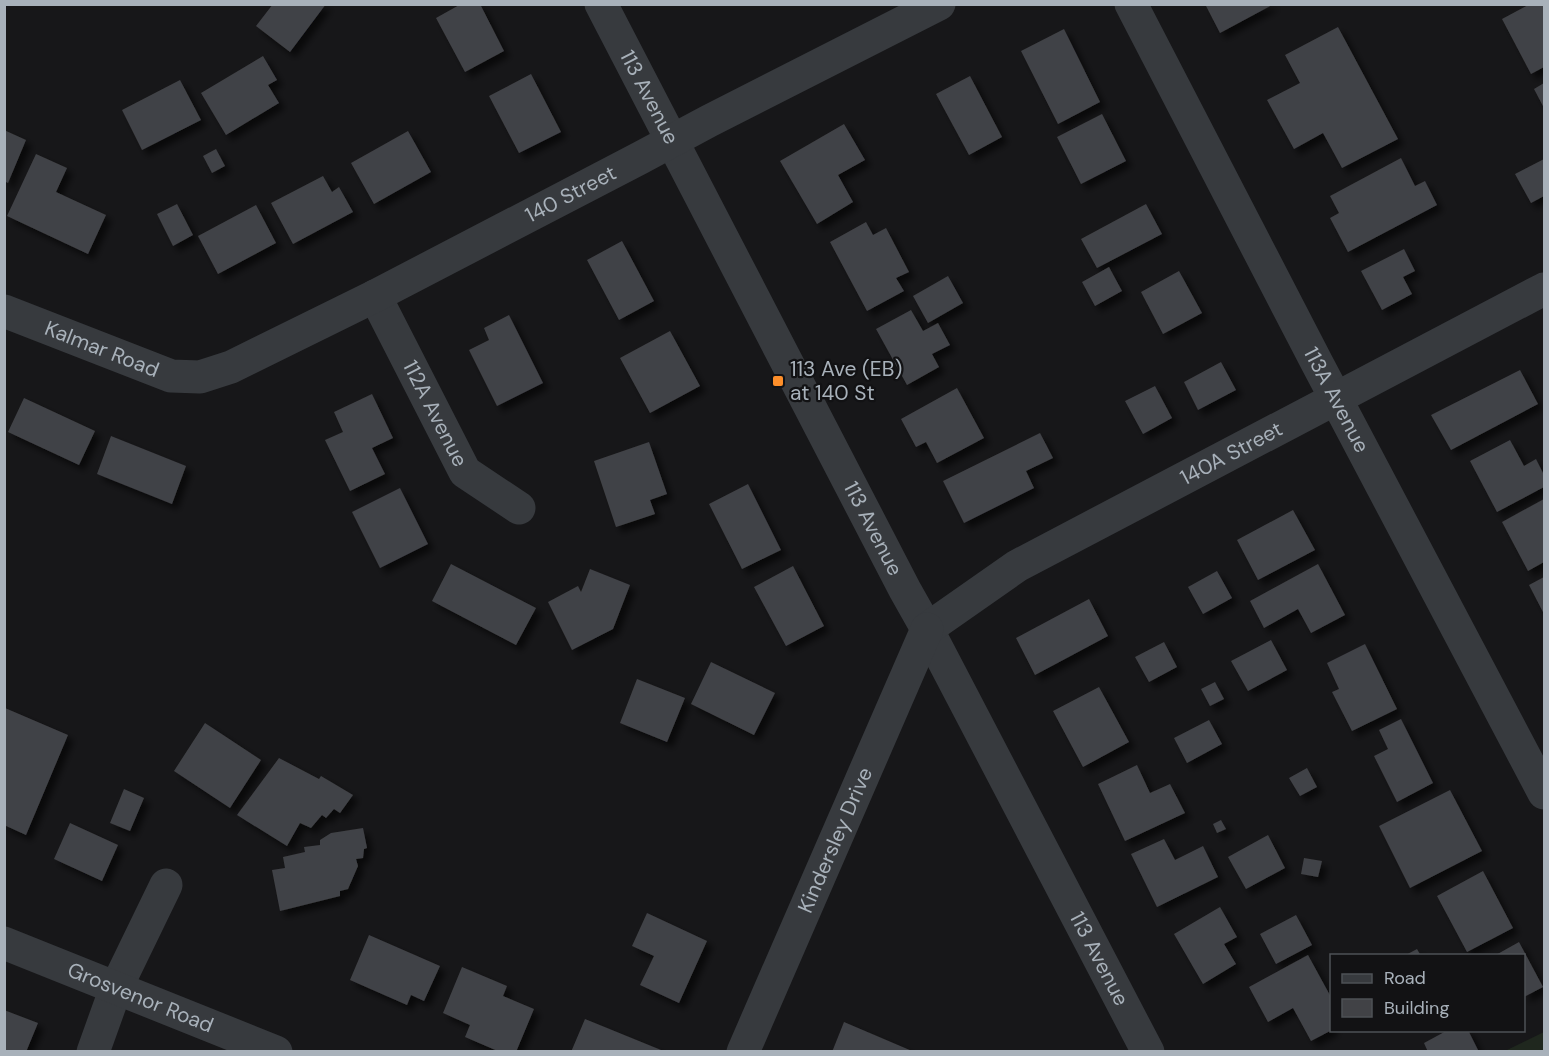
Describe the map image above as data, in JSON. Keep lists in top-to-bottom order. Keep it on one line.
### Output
{"streets":{"street":["113 Avenue","140 Street","Kalmar Road","113A Avenue","112A Avenue","140A Street","Kindersley Drive","Grosvenor Road"]},"crossings":[["113 Avenue","140 Street"],["113 Avenue","140A Street"],["113 Avenue","Kindersley Drive"],["140 Street","Kalmar Road"],["140 Street","112A Avenue"],["113A Avenue","140A Street"],["140A Street","Kindersley Drive"]],"places":{"transit":["113 Ave (EB) at 140 St"]},"legend":["Road","Building"]}
